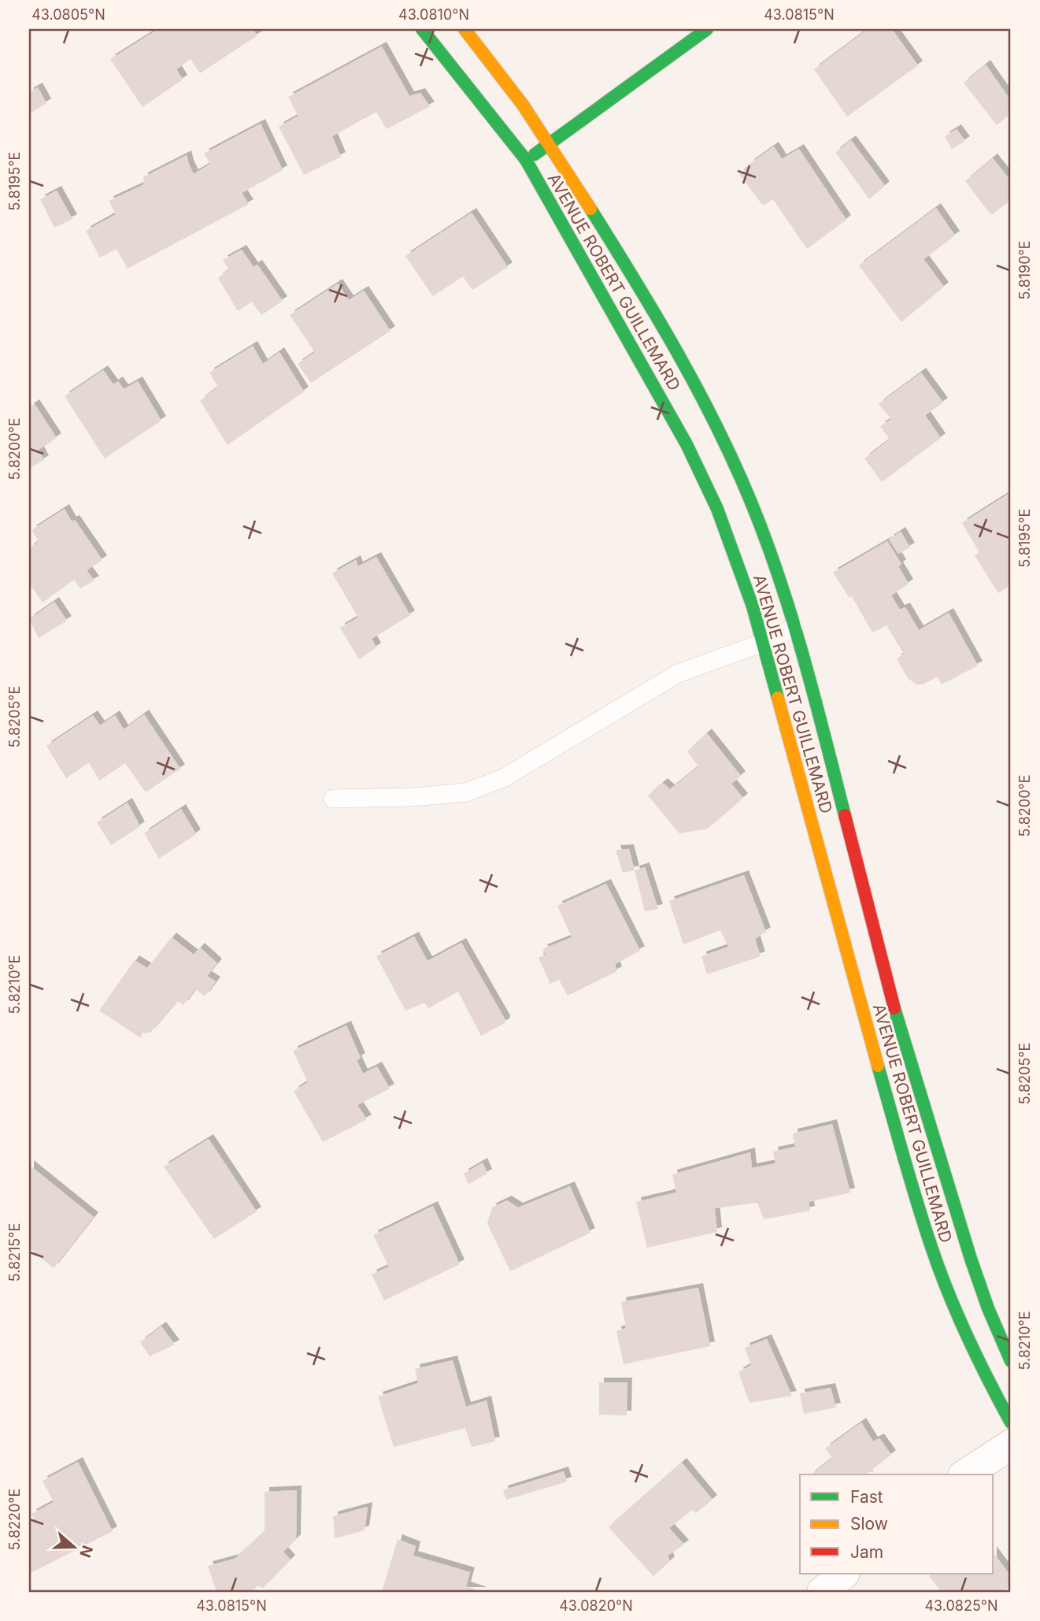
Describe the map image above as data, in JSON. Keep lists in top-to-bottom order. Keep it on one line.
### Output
{"streets":{"main road":["AVENUE ROBERT GUILLEMARD"]},"legend":["Fast","Slow","Jam"],"north":"right","coordinates":["43.0805°N","43.0810°N","43.0815°N","5.8195°E","5.8190°E","5.8200°E","5.8205°E","5.8210°E","5.8215°E","5.8220°E","43.0820°N","43.0825°N"]}
